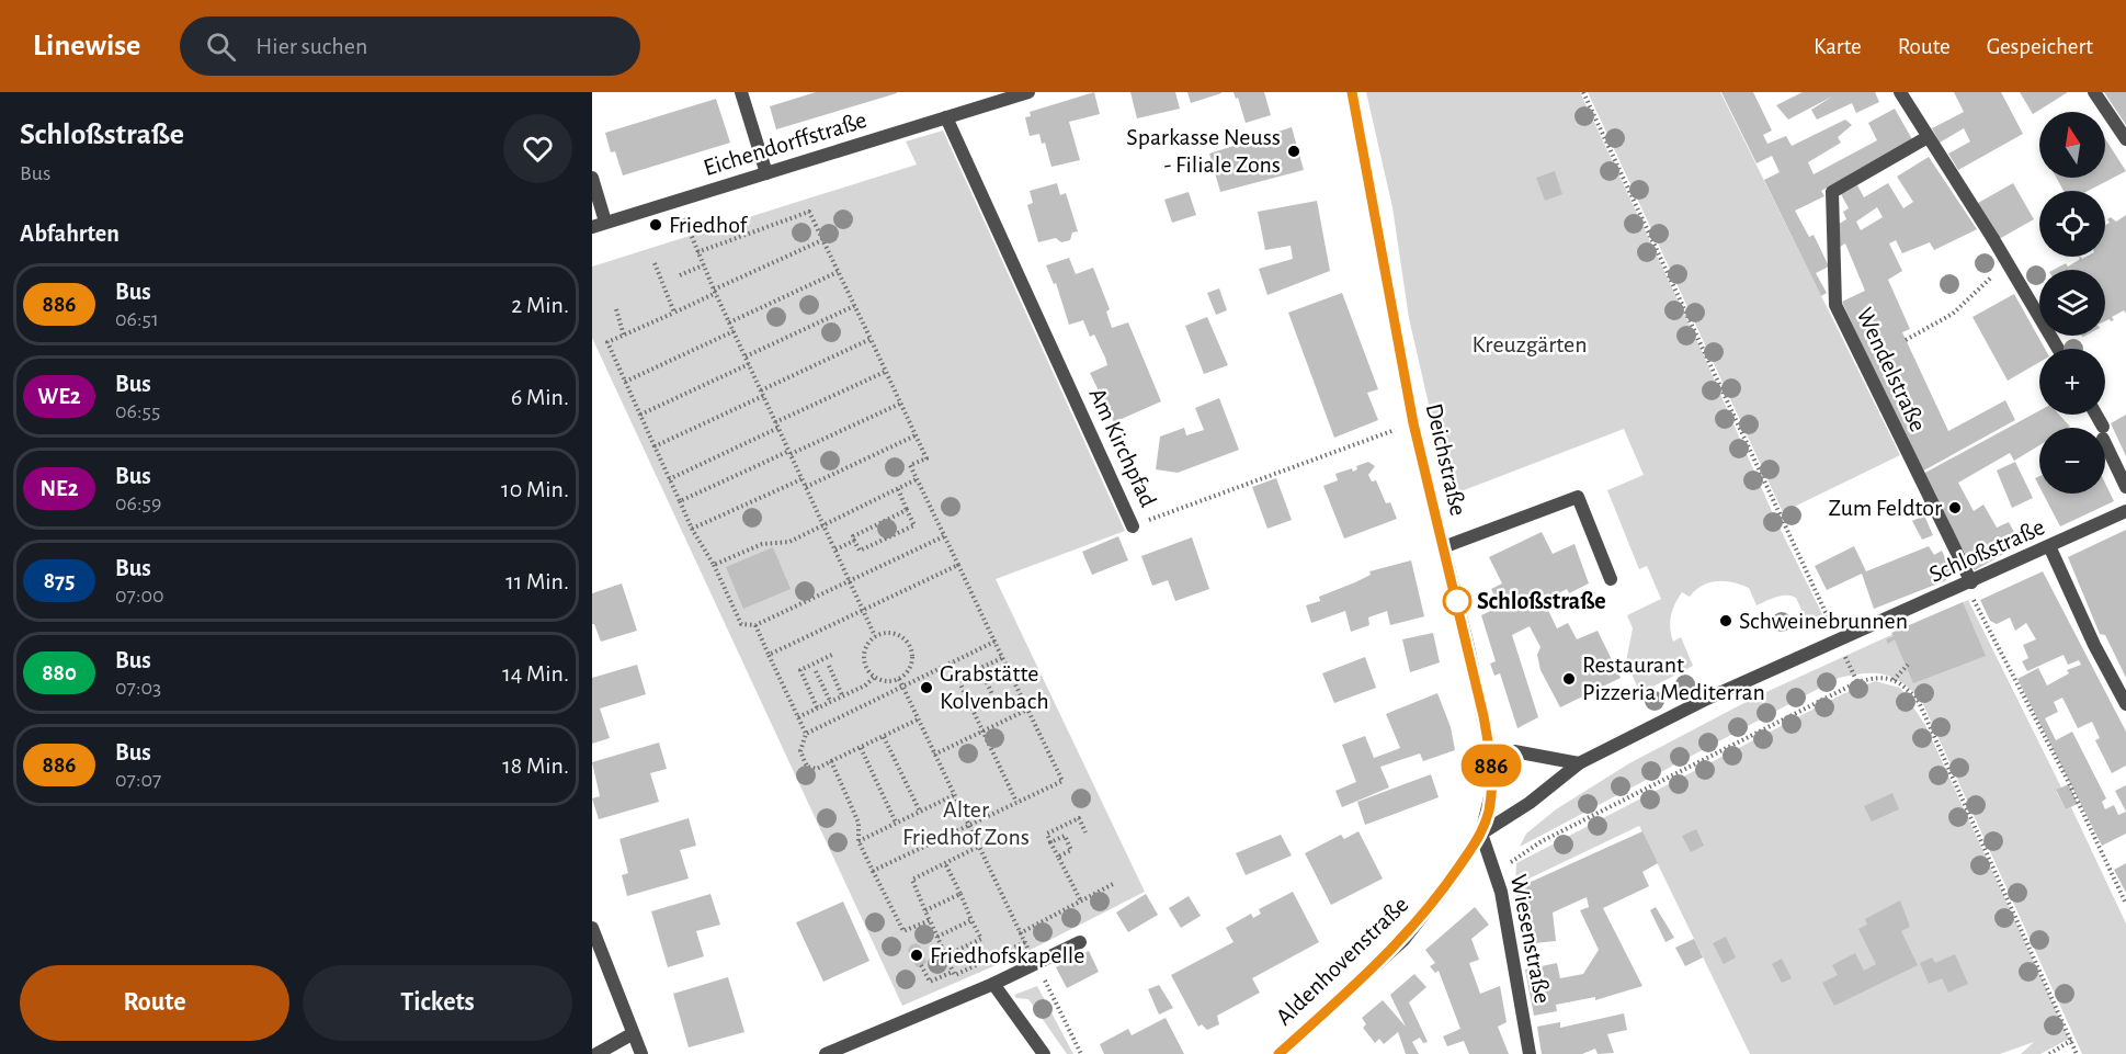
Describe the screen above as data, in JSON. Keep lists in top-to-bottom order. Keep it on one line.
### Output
{"streets":{"street":["Eichendorffstraße","Wendelstraße","Am Kirchpfad","Deichstraße","Schloßstraße","Wiesenstraße","Aldenhovenstraße"]},"crossings":[["Eichendorffstraße","Am Kirchpfad"],["Wendelstraße","Schloßstraße"],["Am Kirchpfad","Deichstraße"],["Deichstraße","Schloßstraße"],["Deichstraße","Wiesenstraße"],["Deichstraße","Aldenhovenstraße"],["Schloßstraße","Wiesenstraße"],["Schloßstraße","Aldenhovenstraße"],["Wiesenstraße","Aldenhovenstraße"]],"parks":["Kreuzgärten","Alter Friedhof Zons"],"places":["Sparkasse Neuss - Filiale Zons","Friedhof","Zum Feldtor","Schloßstraße","Schweinebrunnen","Restaurant Pizzeria Mediterran","Grabstätte Kolvenbach","Friedhofskapelle"],"lines":["bus line 886"],"north":"top","page":{"header":"Linewise","search":"Hier suchen","nav":["Karte","Route","Gespeichert"],"heading":[["Schloßstraße","Bus"],"Abfahrten"],"on_map":"886","map_buttons":["+","−"],"list":[{"mark":"886","name":"Bus","note":"06:51","value":"2 Min."},{"mark":"WE2","name":"Bus","note":"06:55","value":"6 Min."},{"mark":"NE2","name":"Bus","note":"06:59","value":"10 Min."},{"mark":"875","name":"Bus","note":"07:00","value":"11 Min."},{"mark":"880","name":"Bus","note":"07:03","value":"14 Min."},{"mark":"886","name":"Bus","note":"07:07","value":"18 Min."}],"buttons":["Route","Tickets"]}}
